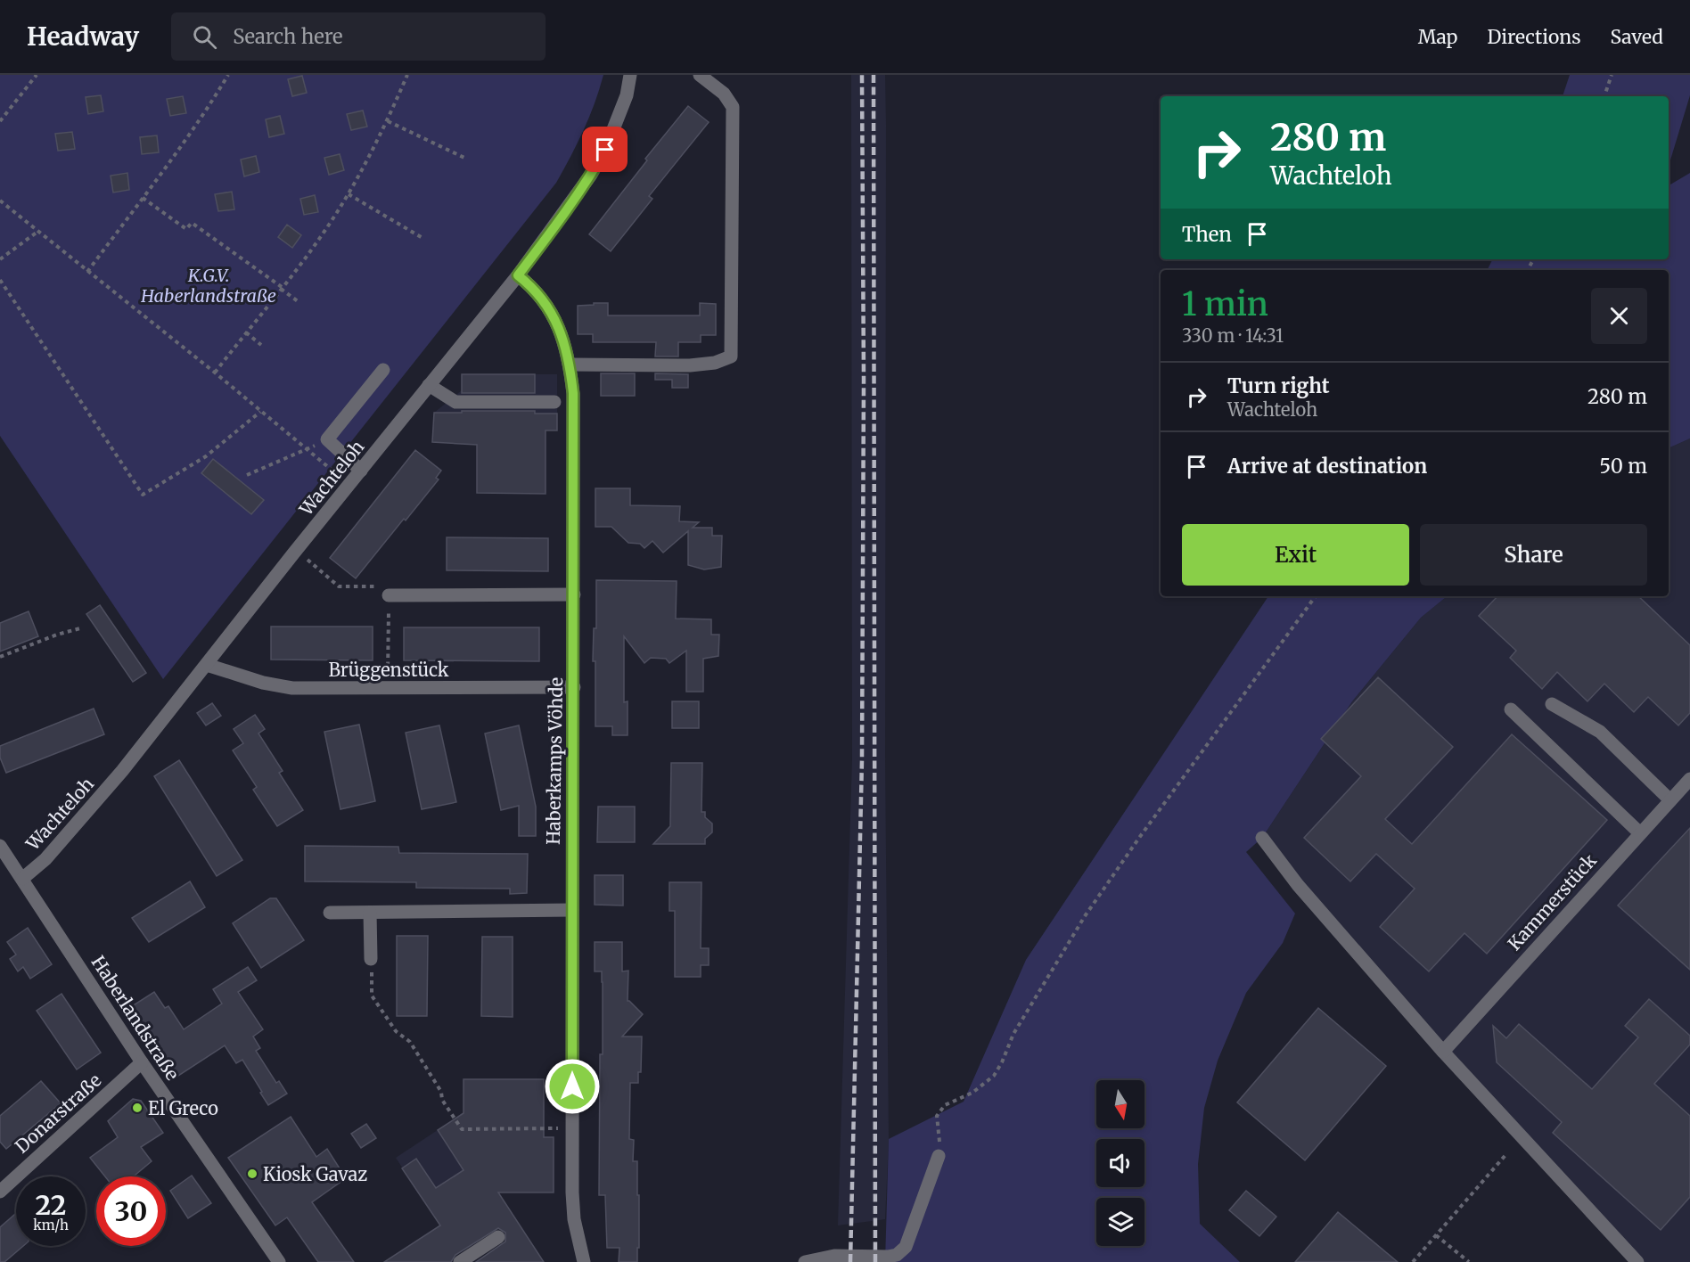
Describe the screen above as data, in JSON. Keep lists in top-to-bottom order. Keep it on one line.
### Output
{"streets":{"street":["Wachteloh","Brüggenstück","Haberkamps Vöhde","Kammerstück","Haberlandstraße","Donarstraße"]},"crossings":[["Wachteloh","Brüggenstück"],["Wachteloh","Haberkamps Vöhde"],["Wachteloh","Haberlandstraße"],["Brüggenstück","Haberkamps Vöhde"],["Haberlandstraße","Donarstraße"]],"parks":["K.G.V. Haberlandstraße"],"places":["El Greco","Kiosk Gavaz"],"north":"bottom","page":{"header":"Headway","search":"Search here","nav":["Map","Directions","Saved"],"turn":["280 m","Wachteloh"],"then":"Then","heading":["1 min","330 m · 14:31"],"list":[{"name":"Turn right","note":"Wachteloh","value":"280 m"},{"name":"Arrive at destination","value":"50 m"}],"buttons":["Exit","Share"],"speed":"22 km/h","limit":"30"}}
